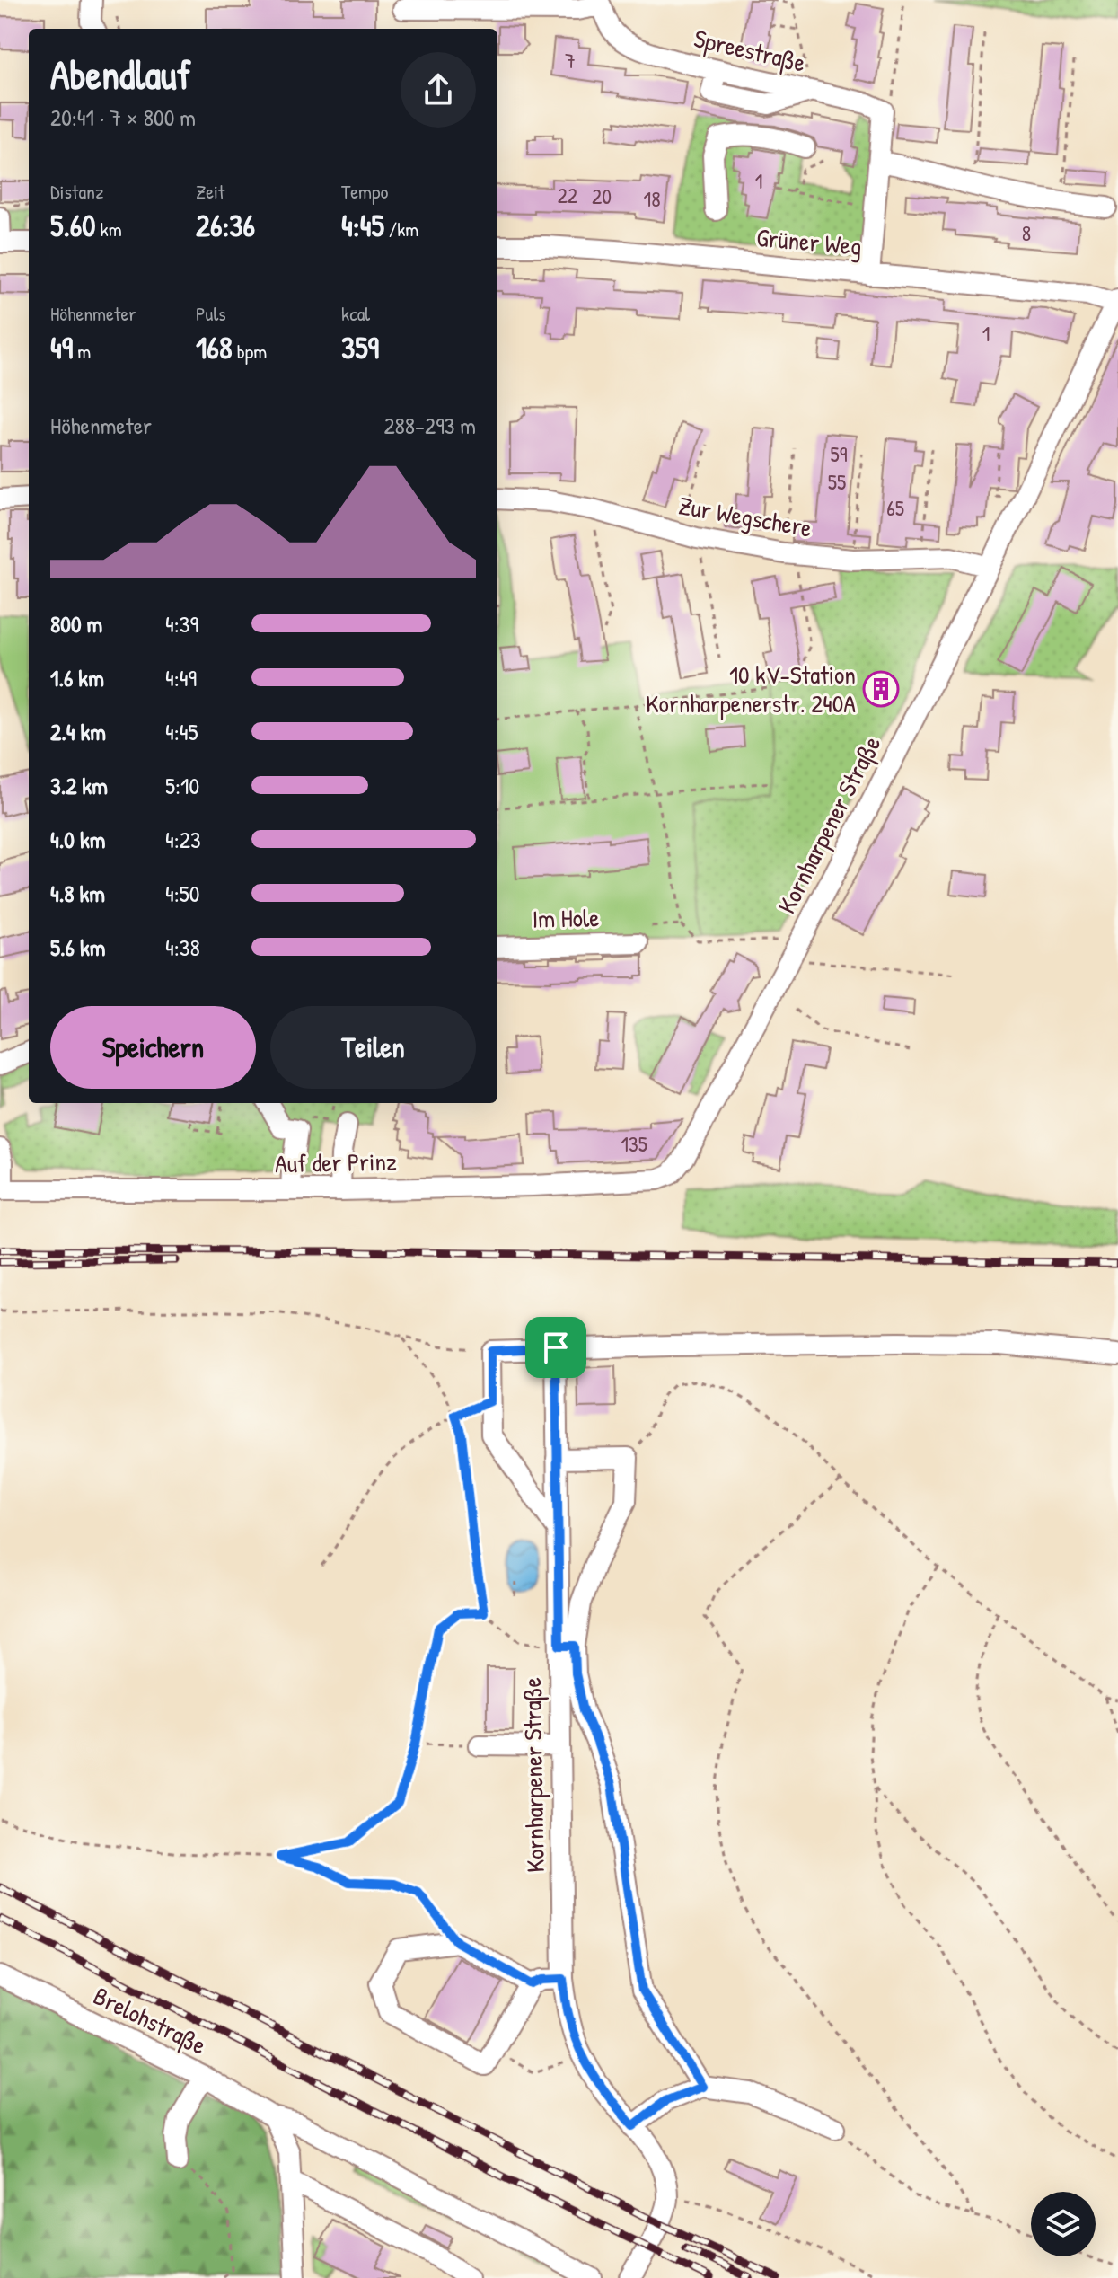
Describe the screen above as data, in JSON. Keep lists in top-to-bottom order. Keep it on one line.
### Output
{"streets":{"street":["Spreestraße","Grüner Weg","Zur Wegschere","Kornharpener Straße","Im Hole","Auf der Prinz","Brelohstraße"]},"crossings":[["Grüner Weg","Kornharpener Straße"],["Zur Wegschere","Kornharpener Straße"],["Kornharpener Straße","Auf der Prinz"]],"places":{"building":["10 kV-Station Kornharpenerstr. 240A"]},"house_numbers":["7","1","22","20","18","8","1","59","55","65","135"],"page":{"heading":["Abendlauf","20:41 · 7 × 800 m"],"stats":[["Distanz","5.60 km"],["Zeit","26:36"],["Tempo","4:45 /km"],["Höhenmeter","49 m"],["Puls","168 bpm"],["kcal","359"]],"chart":["Höhenmeter","288–293 m"],"list":[{"name":"800 m","note":"4:39"},{"name":"1.6 km","note":"4:49"},{"name":"2.4 km","note":"4:45"},{"name":"3.2 km","note":"5:10"},{"name":"4.0 km","note":"4:23"},{"name":"4.8 km","note":"4:50"},{"name":"5.6 km","note":"4:38"}],"buttons":["Speichern","Teilen"]}}
